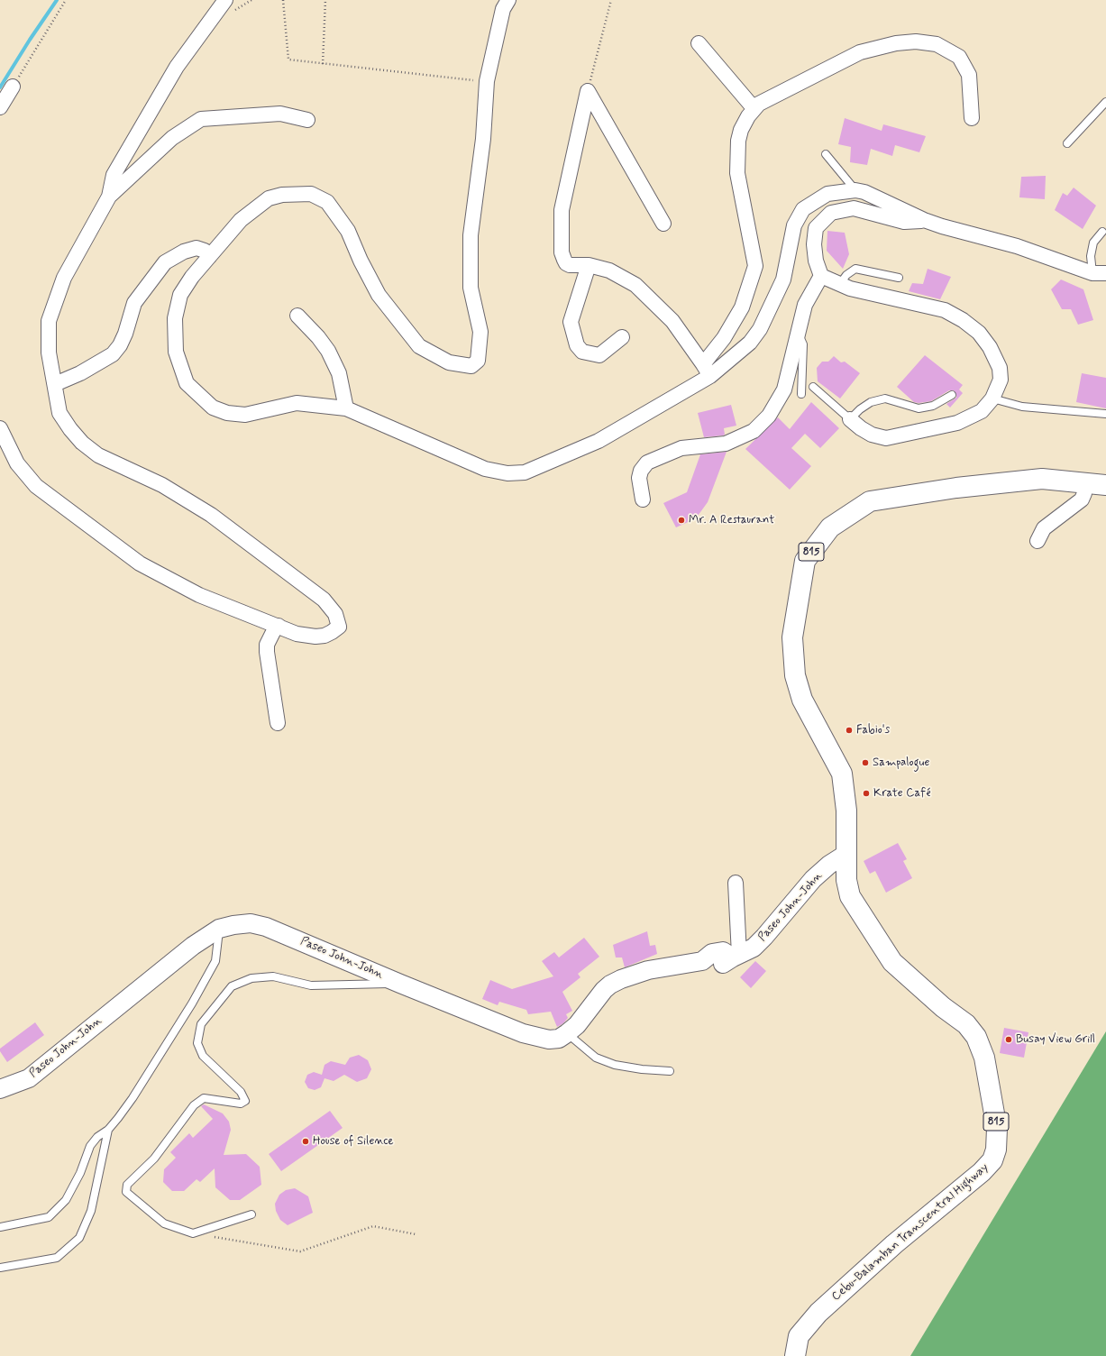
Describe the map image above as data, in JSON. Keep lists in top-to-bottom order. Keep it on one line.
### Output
{"streets":{"main road":["815","Cebu-Balamban Transcentral Highway"],"street":["Paseo John-John"]},"crossings":[["Paseo John-John","Cebu-Balamban Transcentral Highway"]],"places":["Mr. A Restaurant","Fabio's","Sampalogue","Krate Café","Busay View Grill","House of Silence"]}
